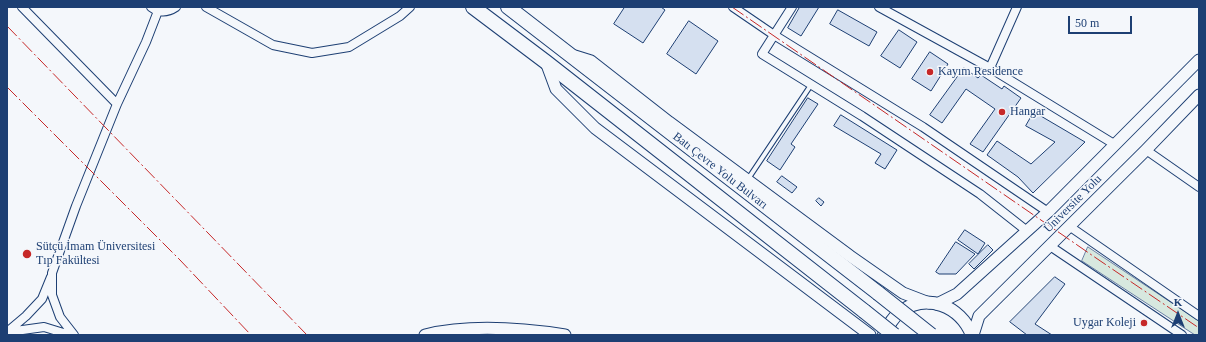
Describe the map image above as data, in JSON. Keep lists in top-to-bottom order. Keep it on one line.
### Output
{"streets":{"highway":["Batı Çevre Yolu Bulvarı"],"street":["Üniversite Yolu"]},"places":["Kayım Residence","Hangar","Sütçü İmam Üniversitesi Tıp Fakültesi","Uygar Koleji"],"scale_bar":"50 m","north":"top"}
